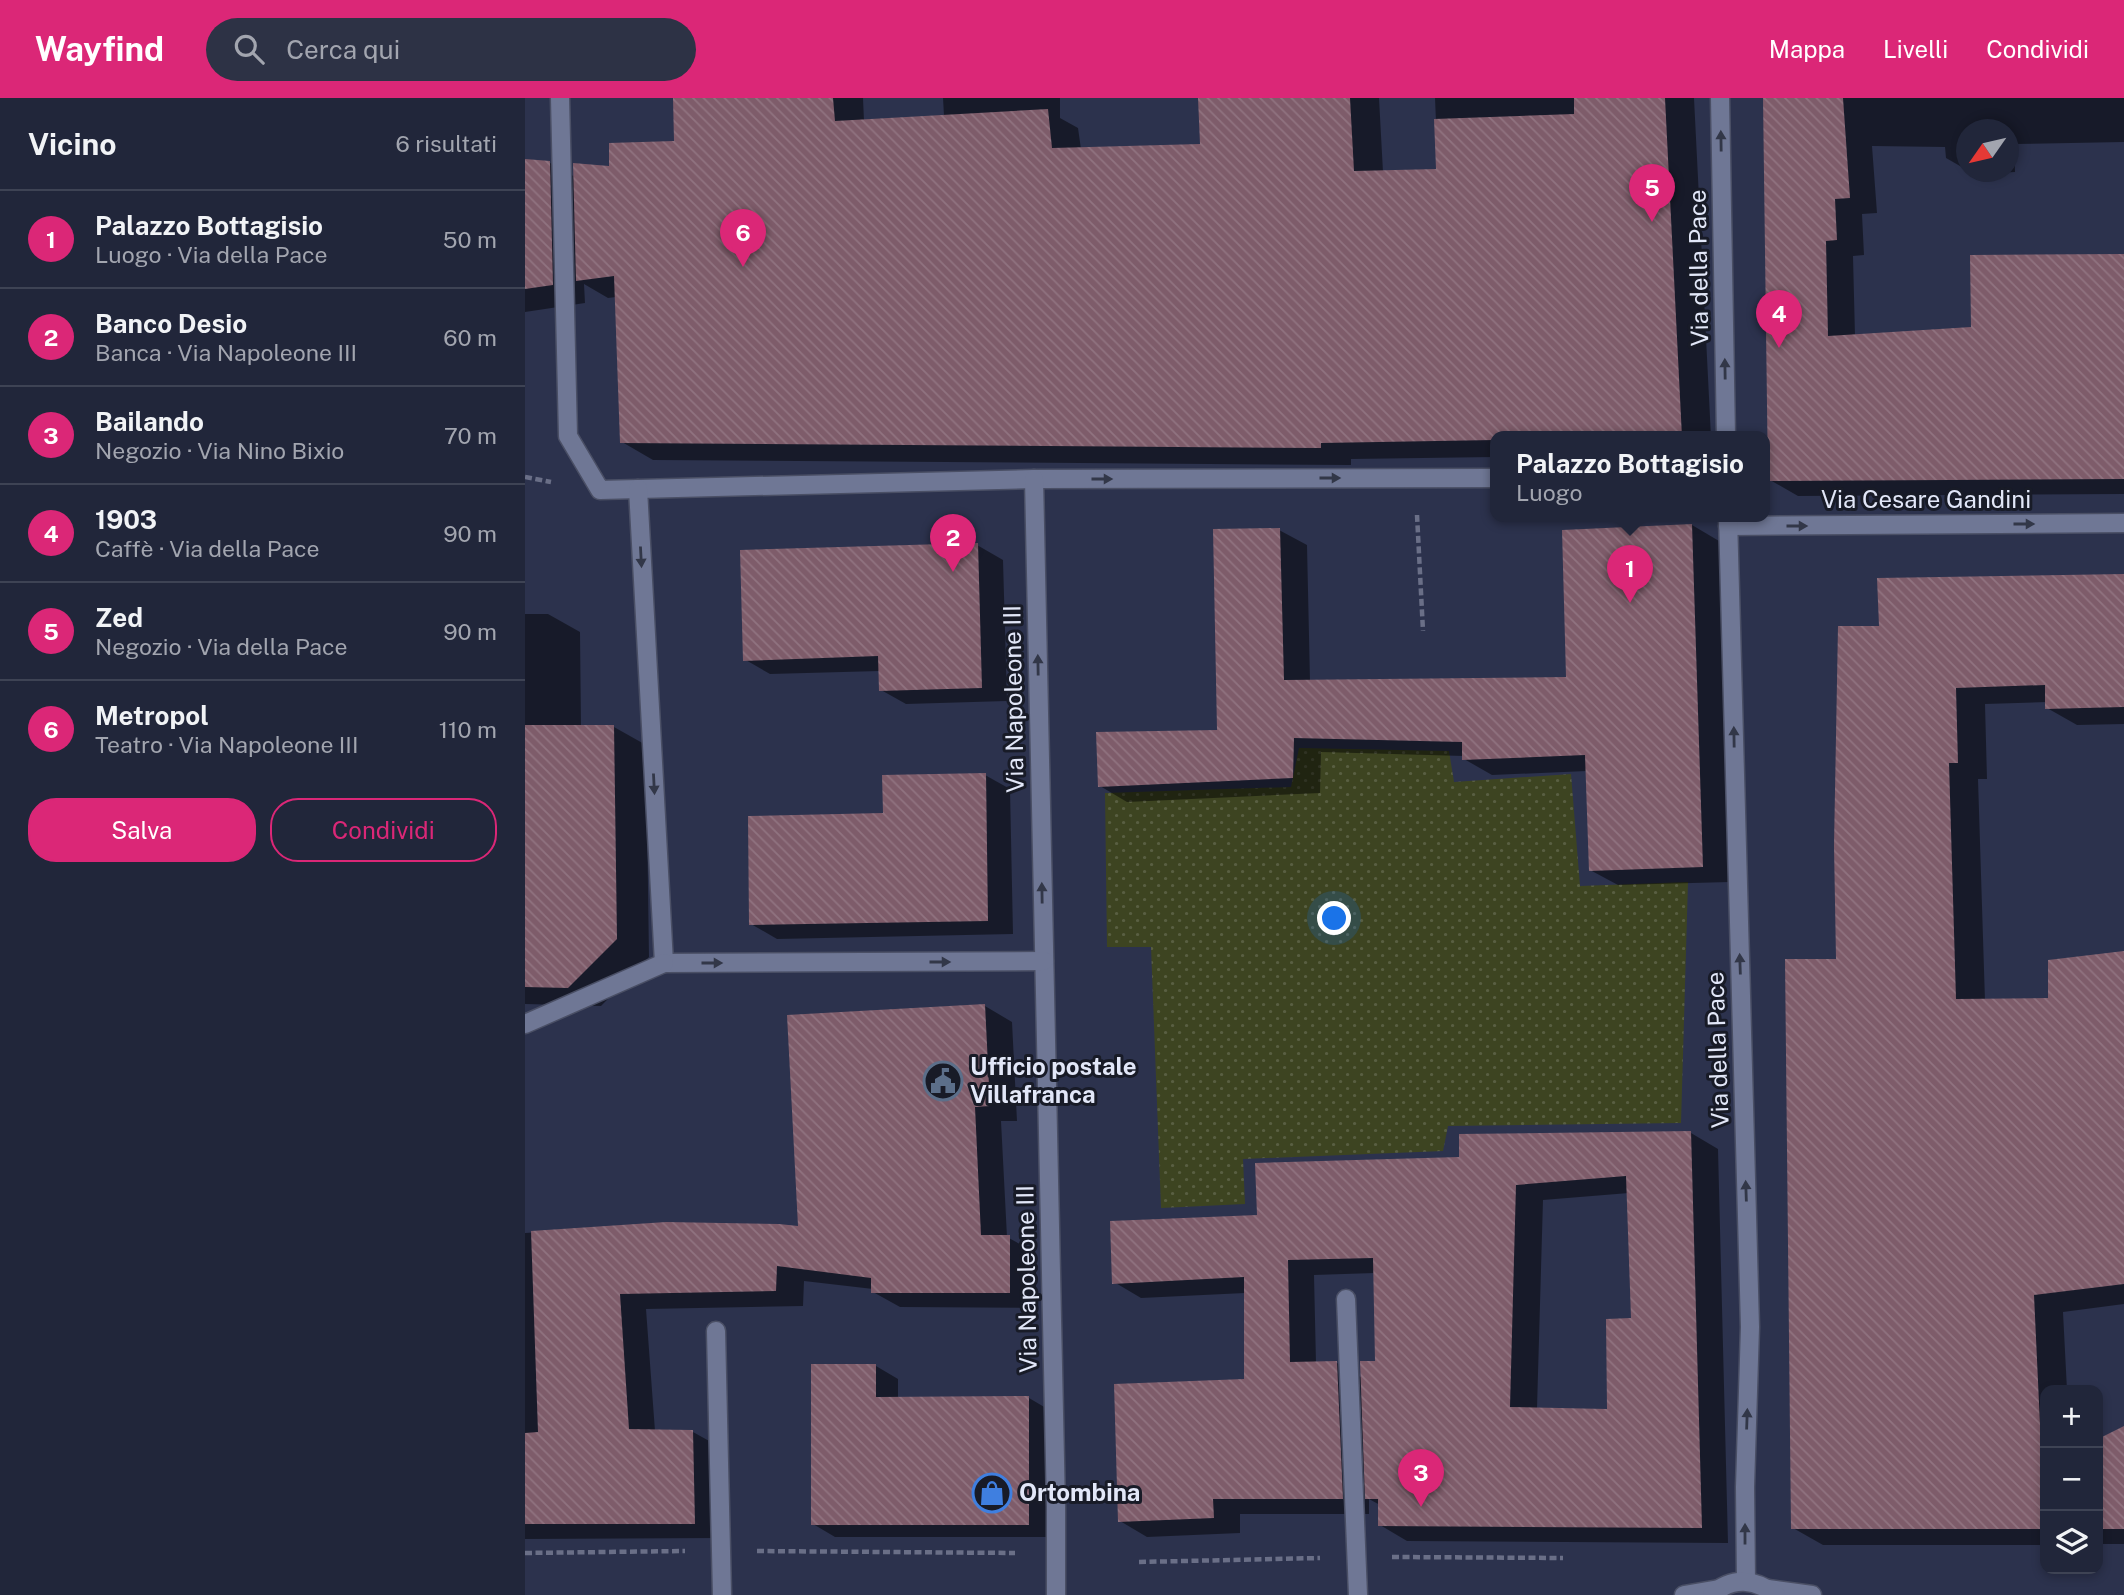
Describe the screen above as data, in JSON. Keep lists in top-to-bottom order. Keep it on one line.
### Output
{"streets":{"street":["Via della Pace","Via Cesare Gandini","Via Napoleone III"]},"crossings":[["Via della Pace","Via Cesare Gandini"]],"one_way":["Via della Pace","Via Cesare Gandini","Via Napoleone III"],"places":{"public building":["Ufficio postale Villafranca"],"shop":["Ortombina"]},"north":"bottom left","page":{"header":"Wayfind","search":"Cerca qui","nav":["Mappa","Livelli","Condividi"],"heading":["Vicino","6 risultati"],"pins":["5","6","4","2","1","3"],"list":[{"mark":"1","name":"Palazzo Bottagisio","note":"Luogo · Via della Pace","value":"50 m"},{"mark":"2","name":"Banco Desio","note":"Banca · Via Napoleone III","value":"60 m"},{"mark":"3","name":"Bailando","note":"Negozio · Via Nino Bixio","value":"70 m"},{"mark":"4","name":"1903","note":"Caffè · Via della Pace","value":"90 m"},{"mark":"5","name":"Zed","note":"Negozio · Via della Pace","value":"90 m"},{"mark":"6","name":"Metropol","note":"Teatro · Via Napoleone III","value":"110 m"}],"popup":["Palazzo Bottagisio","Luogo"],"buttons":["Salva","Condividi"],"map_buttons":["+","−"]}}
